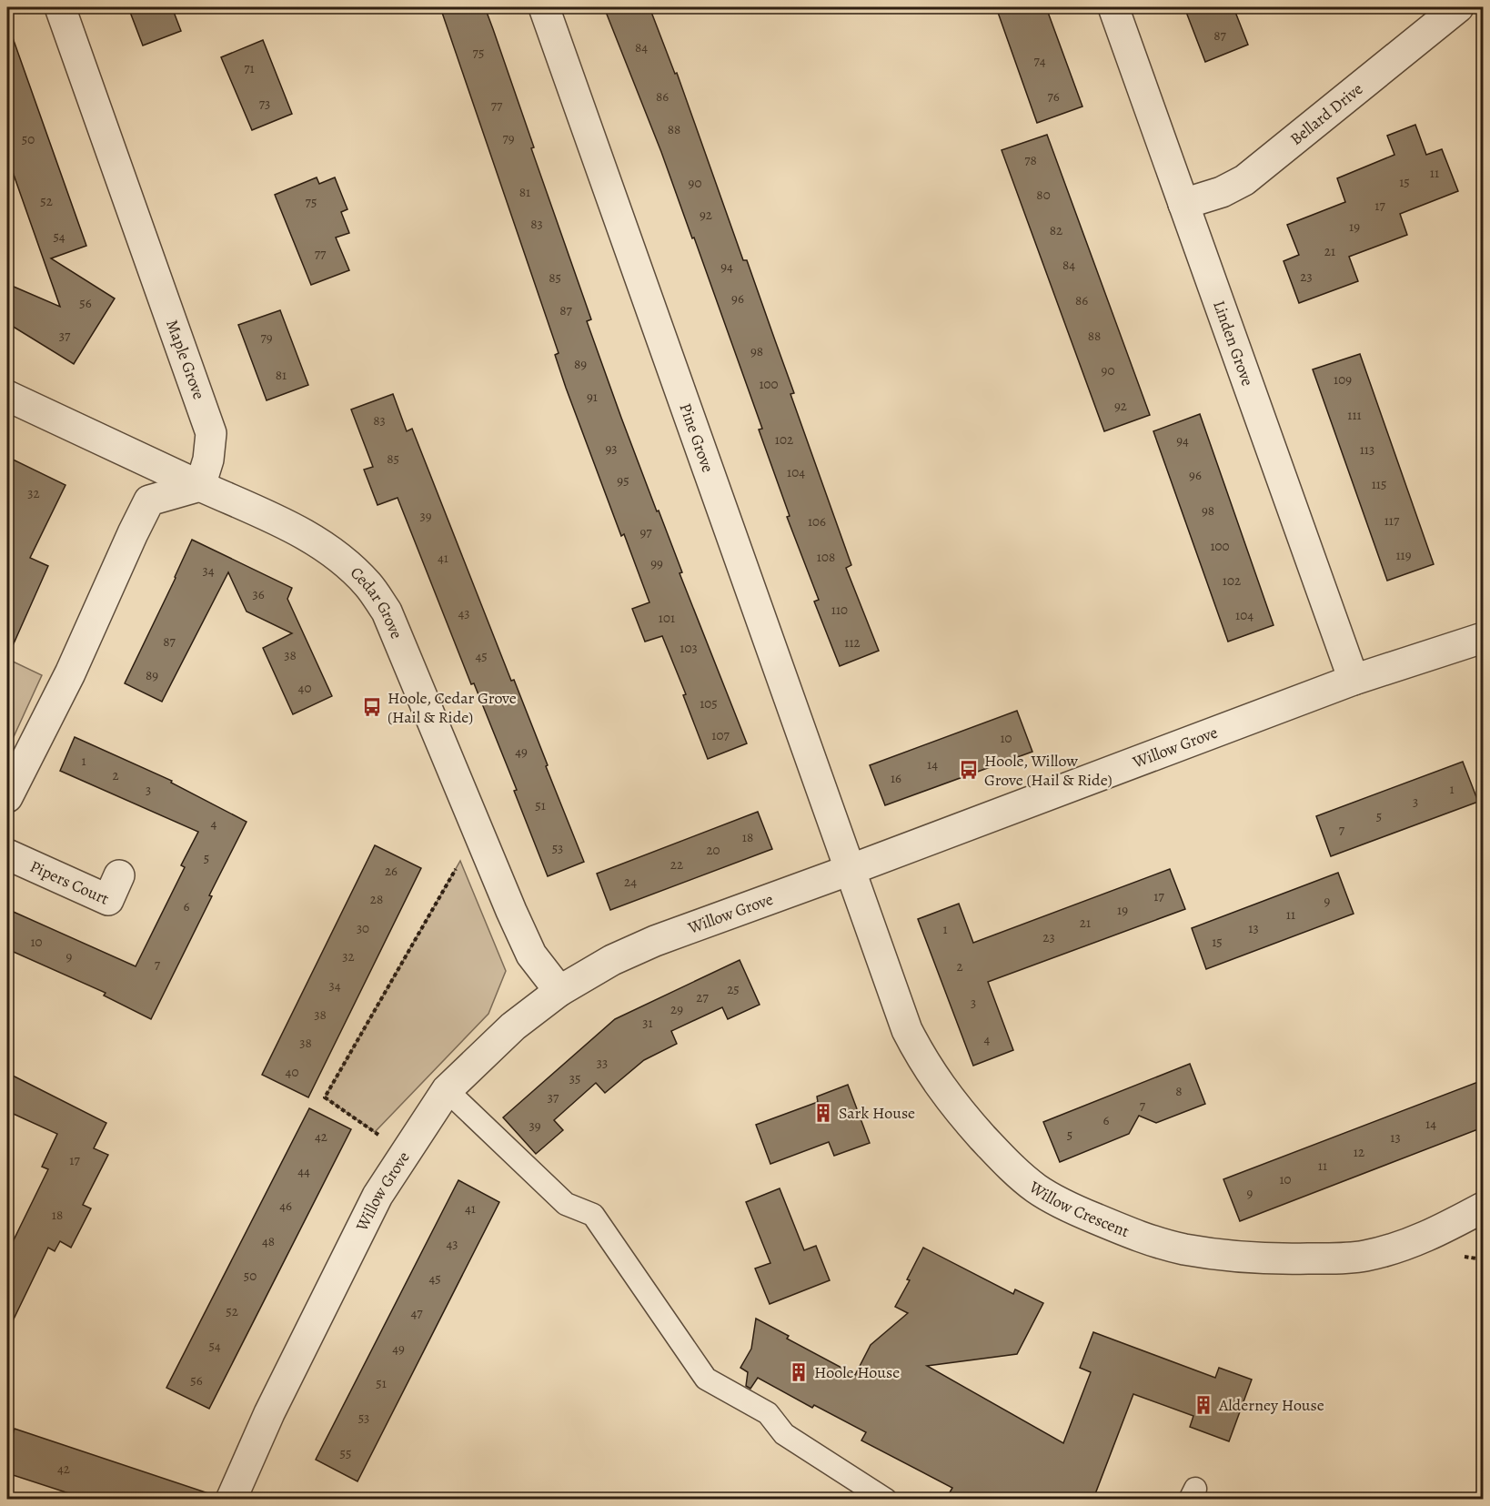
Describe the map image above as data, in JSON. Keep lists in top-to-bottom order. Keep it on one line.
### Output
{"streets":{"street":["Bellard Drive","Linden Grove","Maple Grove","Pine Grove","Cedar Grove","Willow Grove","Pipers Court","Willow Crescent"]},"crossings":[["Bellard Drive","Linden Grove"],["Linden Grove","Willow Grove"],["Maple Grove","Cedar Grove"],["Pine Grove","Willow Grove"],["Pine Grove","Willow Crescent"],["Cedar Grove","Willow Grove"],["Willow Grove","Willow Crescent"]],"places":{"bus stop":["Hoole, Cedar Grove (Hail & Ride)","Hoole, Willow Grove (Hail & Ride)"],"building":["Sark House","Hoole House","Alderney House"]},"house_numbers":["87","84","75","74","71","86","76","73","77","88","79","50","78","11","15","90","81","80","52","75","17","92","83","19","82","54","21","77","84","94","23","85","96","86","56","87","37","88","79","98","89","90","81","109","100","91","92","111","83","102","94","93","113","85","104","96","95","115","32","98","39","117","106","97","100","119","108","41","99","34","102","36","110","43","104","101","87","112","103","38","45","89","40","105","107","10","49","1","14","2","16","1","3","3","51","5","4","7","18","53","20","5","22","26","24","17","28","9","6","19","11","21","30","13","1","23","10","15","9","32","7","2","34","25","27","3","29","38","31","4","38","33","40","35","8","37","7","6","14","39","5","42","13","12","17","11","44","10","9","46","41","18","48","43","50","45","52","47","54","49","56","51","53","55","42"]}
